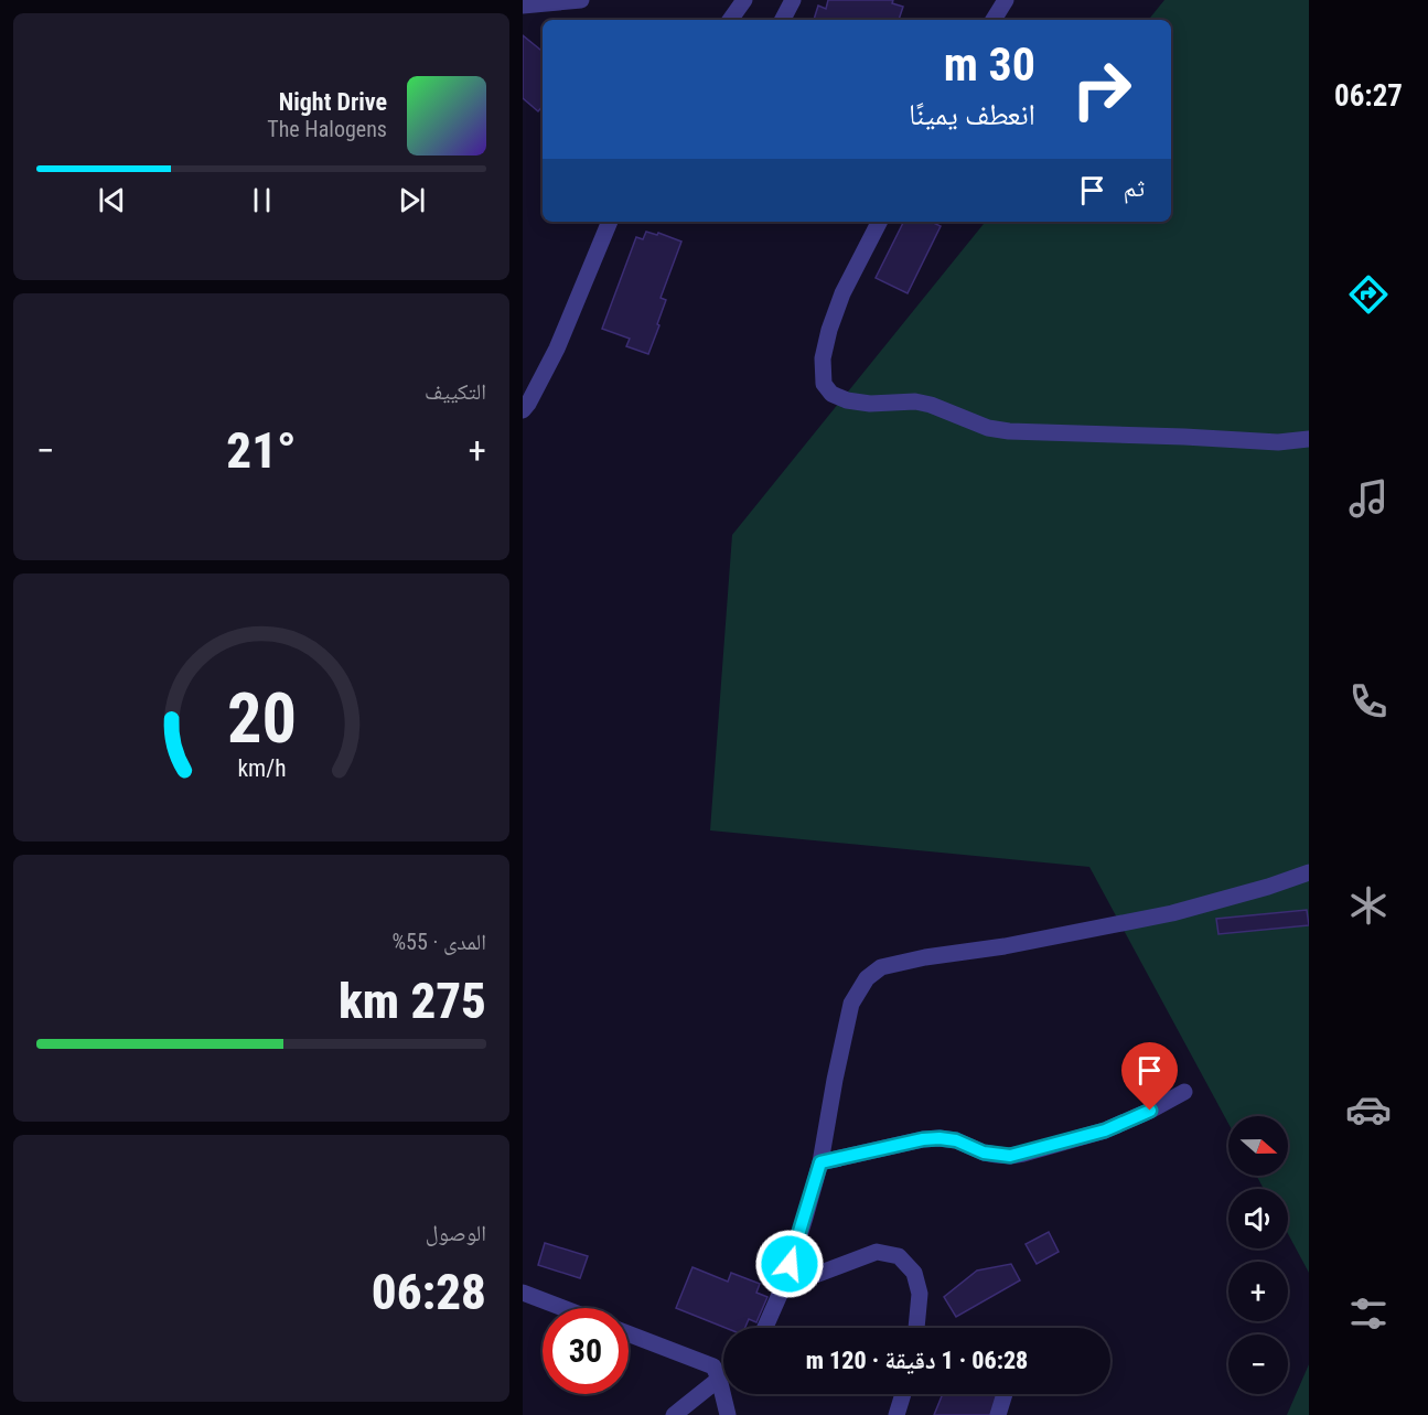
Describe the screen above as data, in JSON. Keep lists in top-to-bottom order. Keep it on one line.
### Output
{"north":"right","page":{"tabs":"06:27","turn":["30 m","انعطف يمينًا"],"song":["Night Drive","The Halogens"],"then":"ثم","tile":["التكييف",["المدى · 55%","275 km"],["الوصول","06:28"]],"heat":["−","21°","+"],"map_buttons":["+","−"],"limit":"30","trip":"06:28 · 1 دقيقة · 120 m","gauge":["20","km/h"]}}
